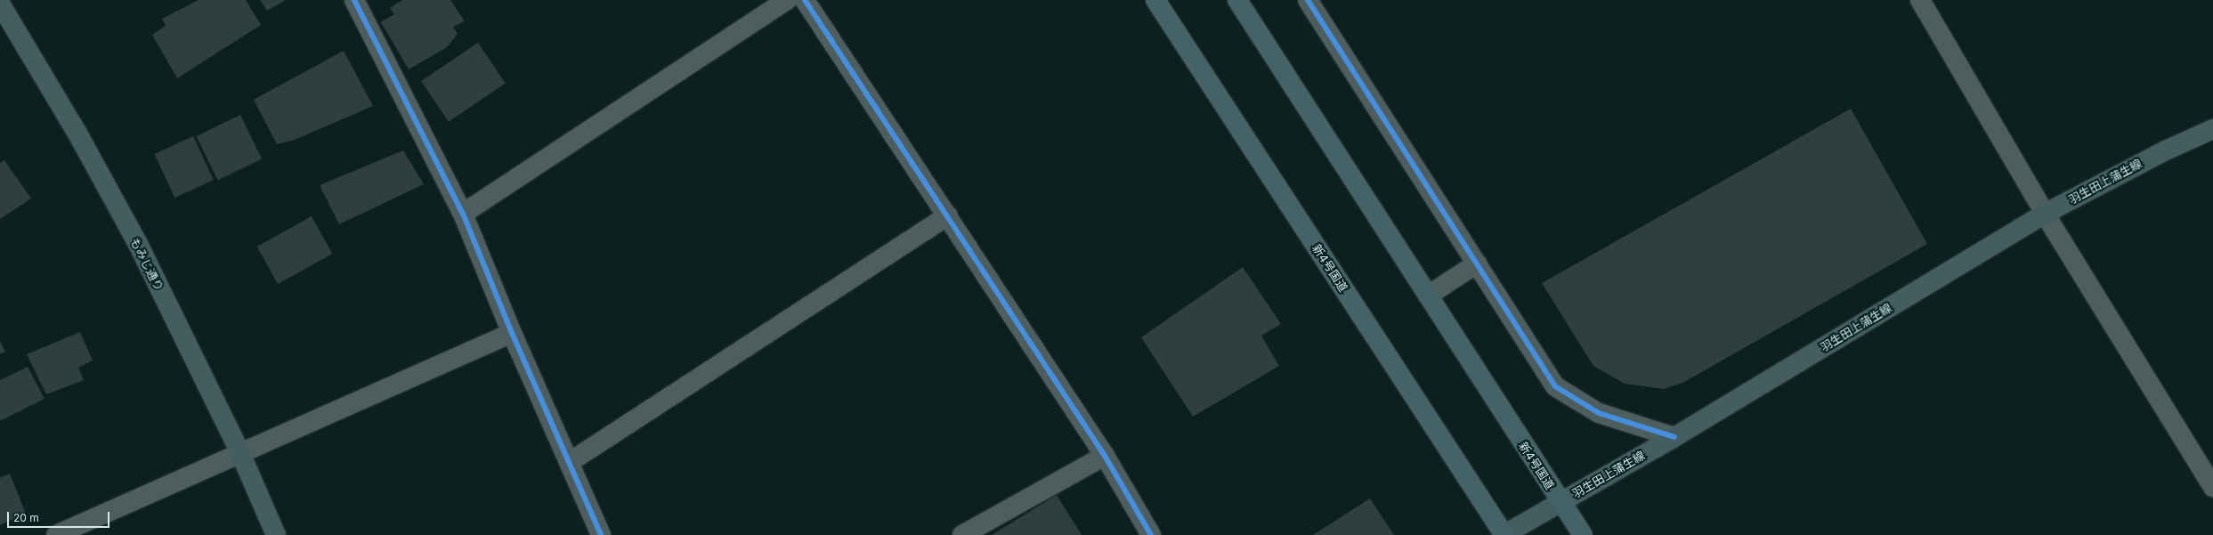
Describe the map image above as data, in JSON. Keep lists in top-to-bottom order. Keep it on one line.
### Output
{"streets":{"highway":["新4号国道"],"main road":["羽生田上蒲生線","もみじ通り"]},"crossings":[["羽生田上蒲生線","新4号国道"]],"scale_bar":"20 m"}
